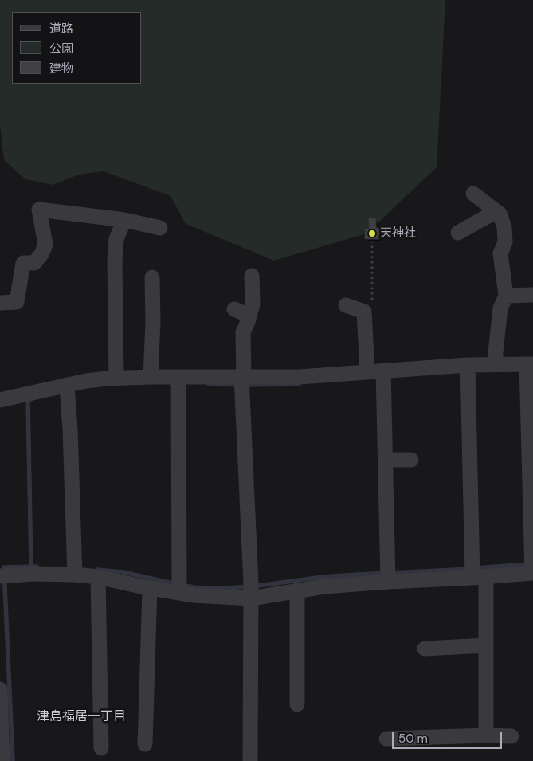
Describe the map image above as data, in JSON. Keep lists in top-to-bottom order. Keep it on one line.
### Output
{"districts":["津島福居一丁目"],"places":["天神社"],"legend":["道路","公園","建物"],"scale_bar":"50 m"}
